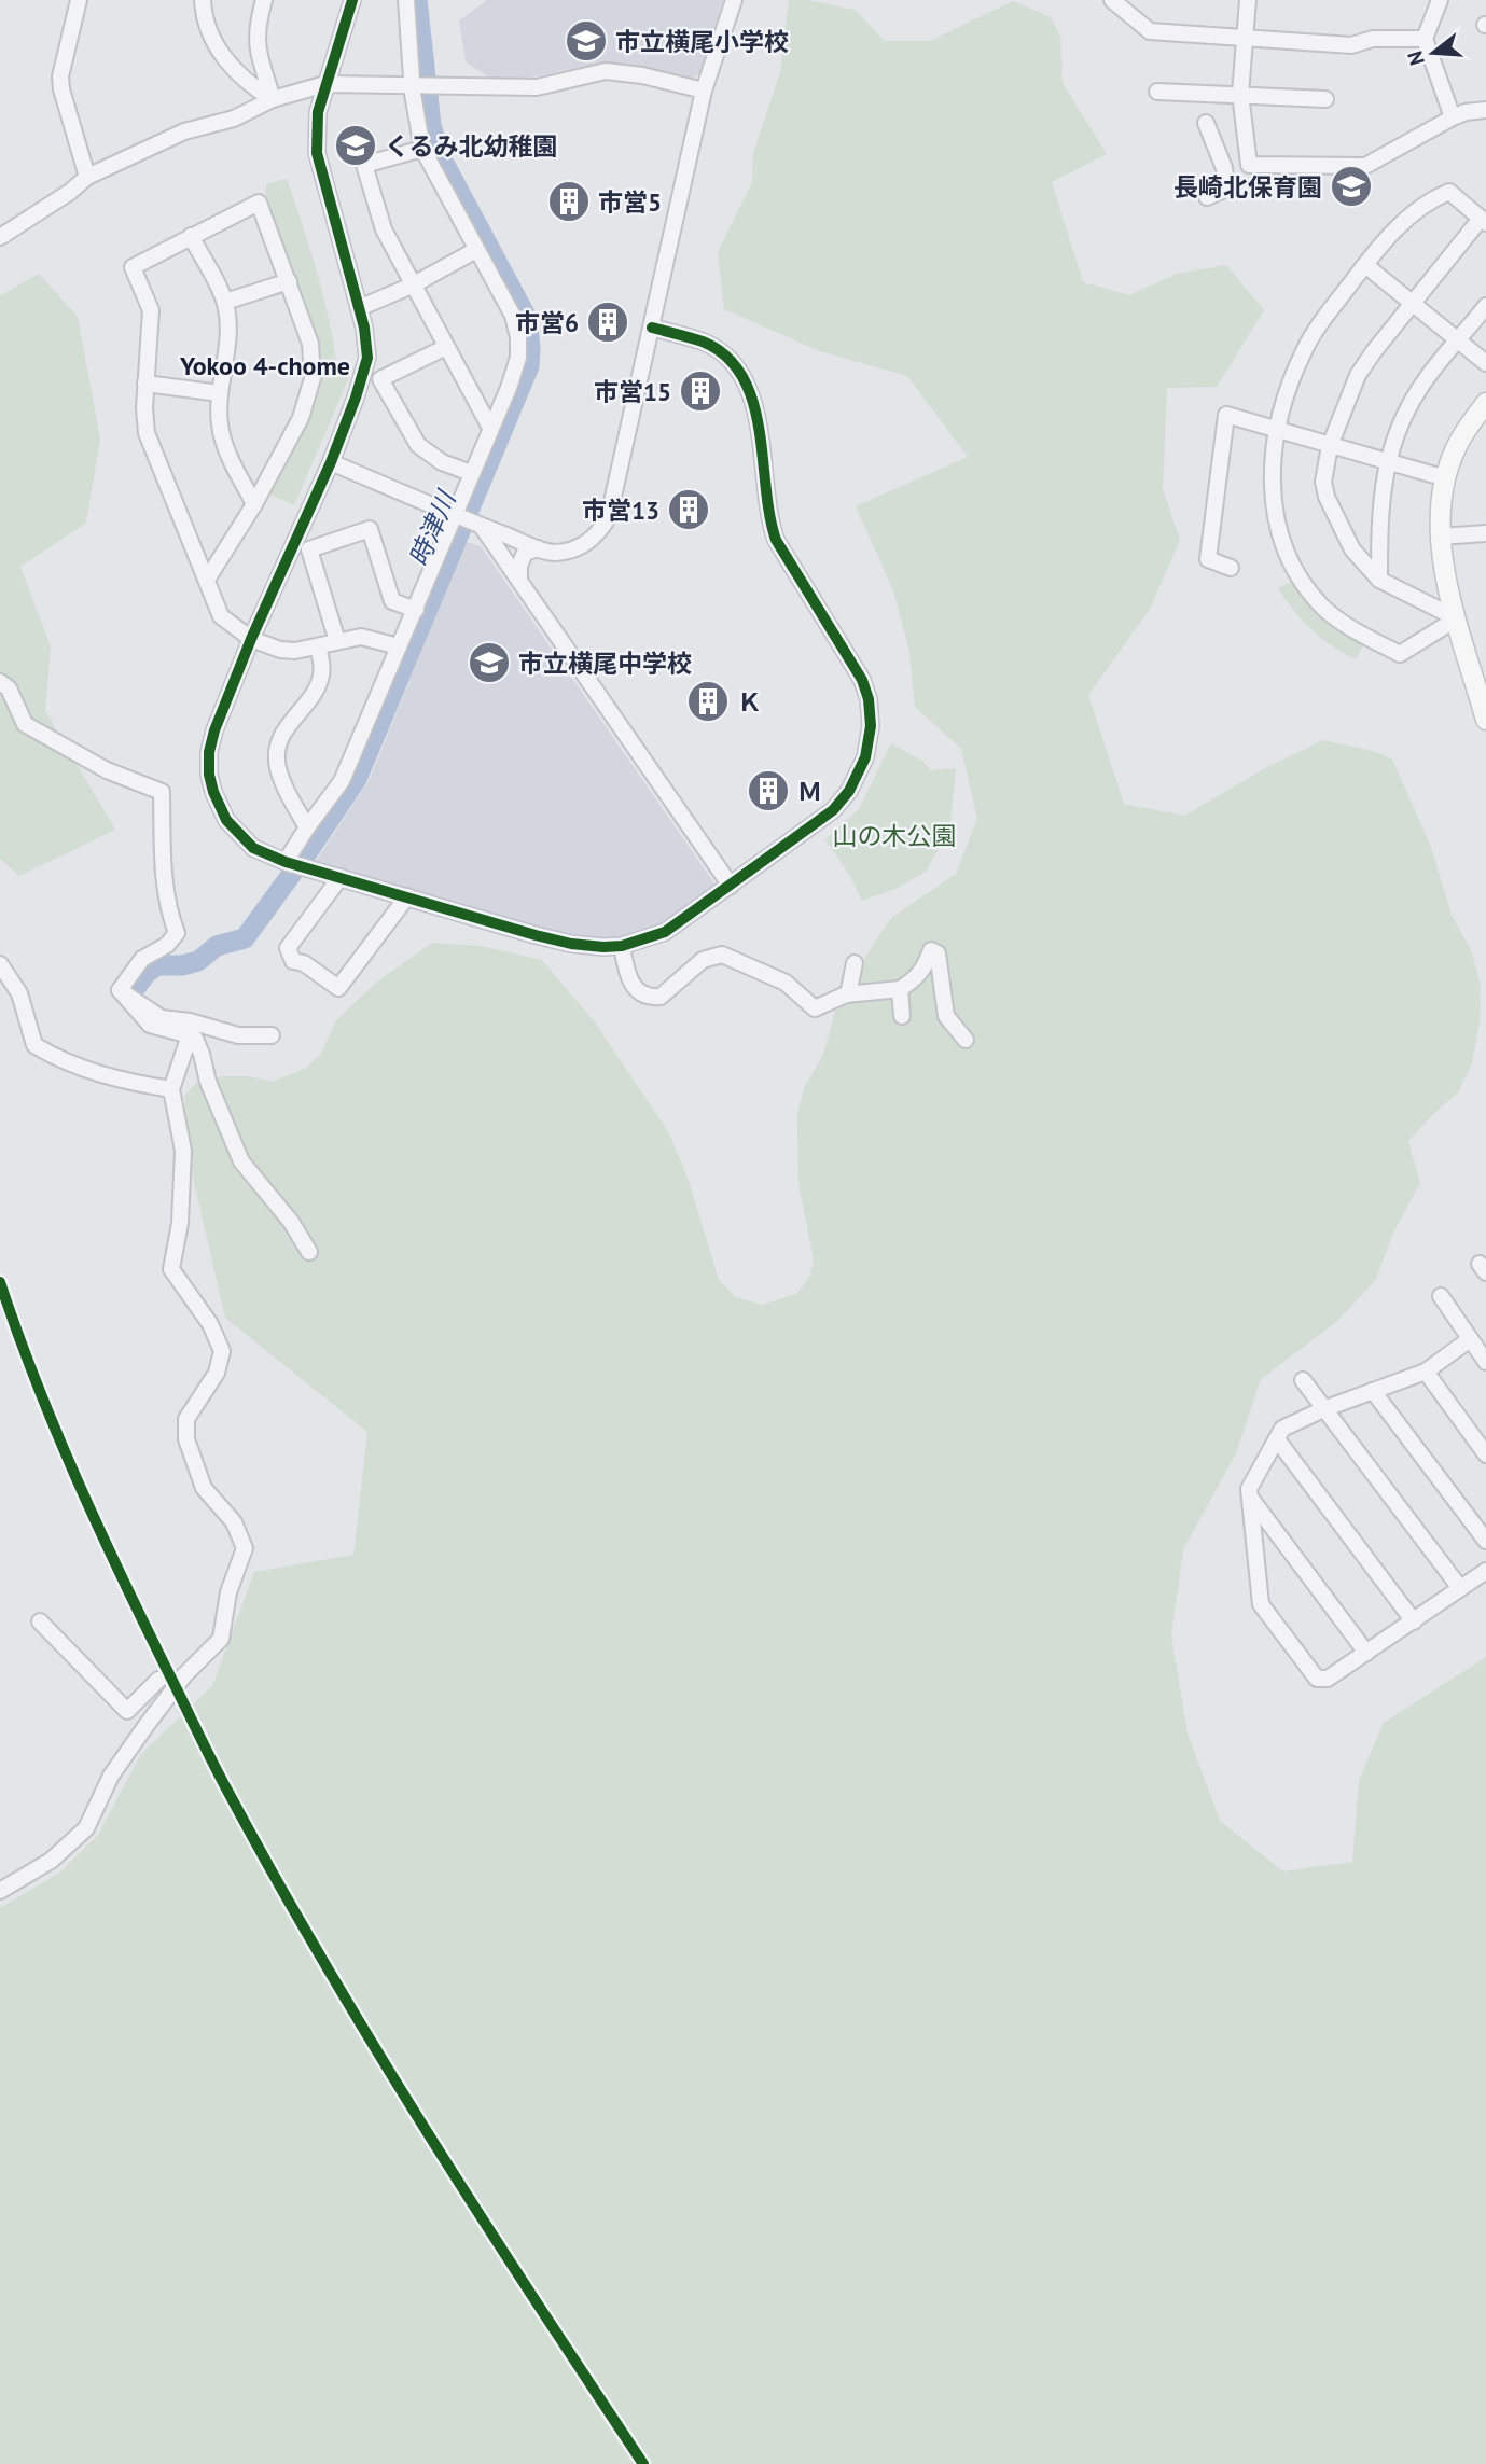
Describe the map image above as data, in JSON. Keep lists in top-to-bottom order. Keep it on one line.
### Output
{"districts":["Yokoo 4-chome"],"water":["時津川"],"parks":["山の木公園"],"places":{"school or university":["市立横尾小学校","くるみ北幼稚園","長崎北保育園","市立横尾中学校"],"building":["市営5","市営6","市営15","市営13","Ｋ","Ｍ"]},"north":"left"}
